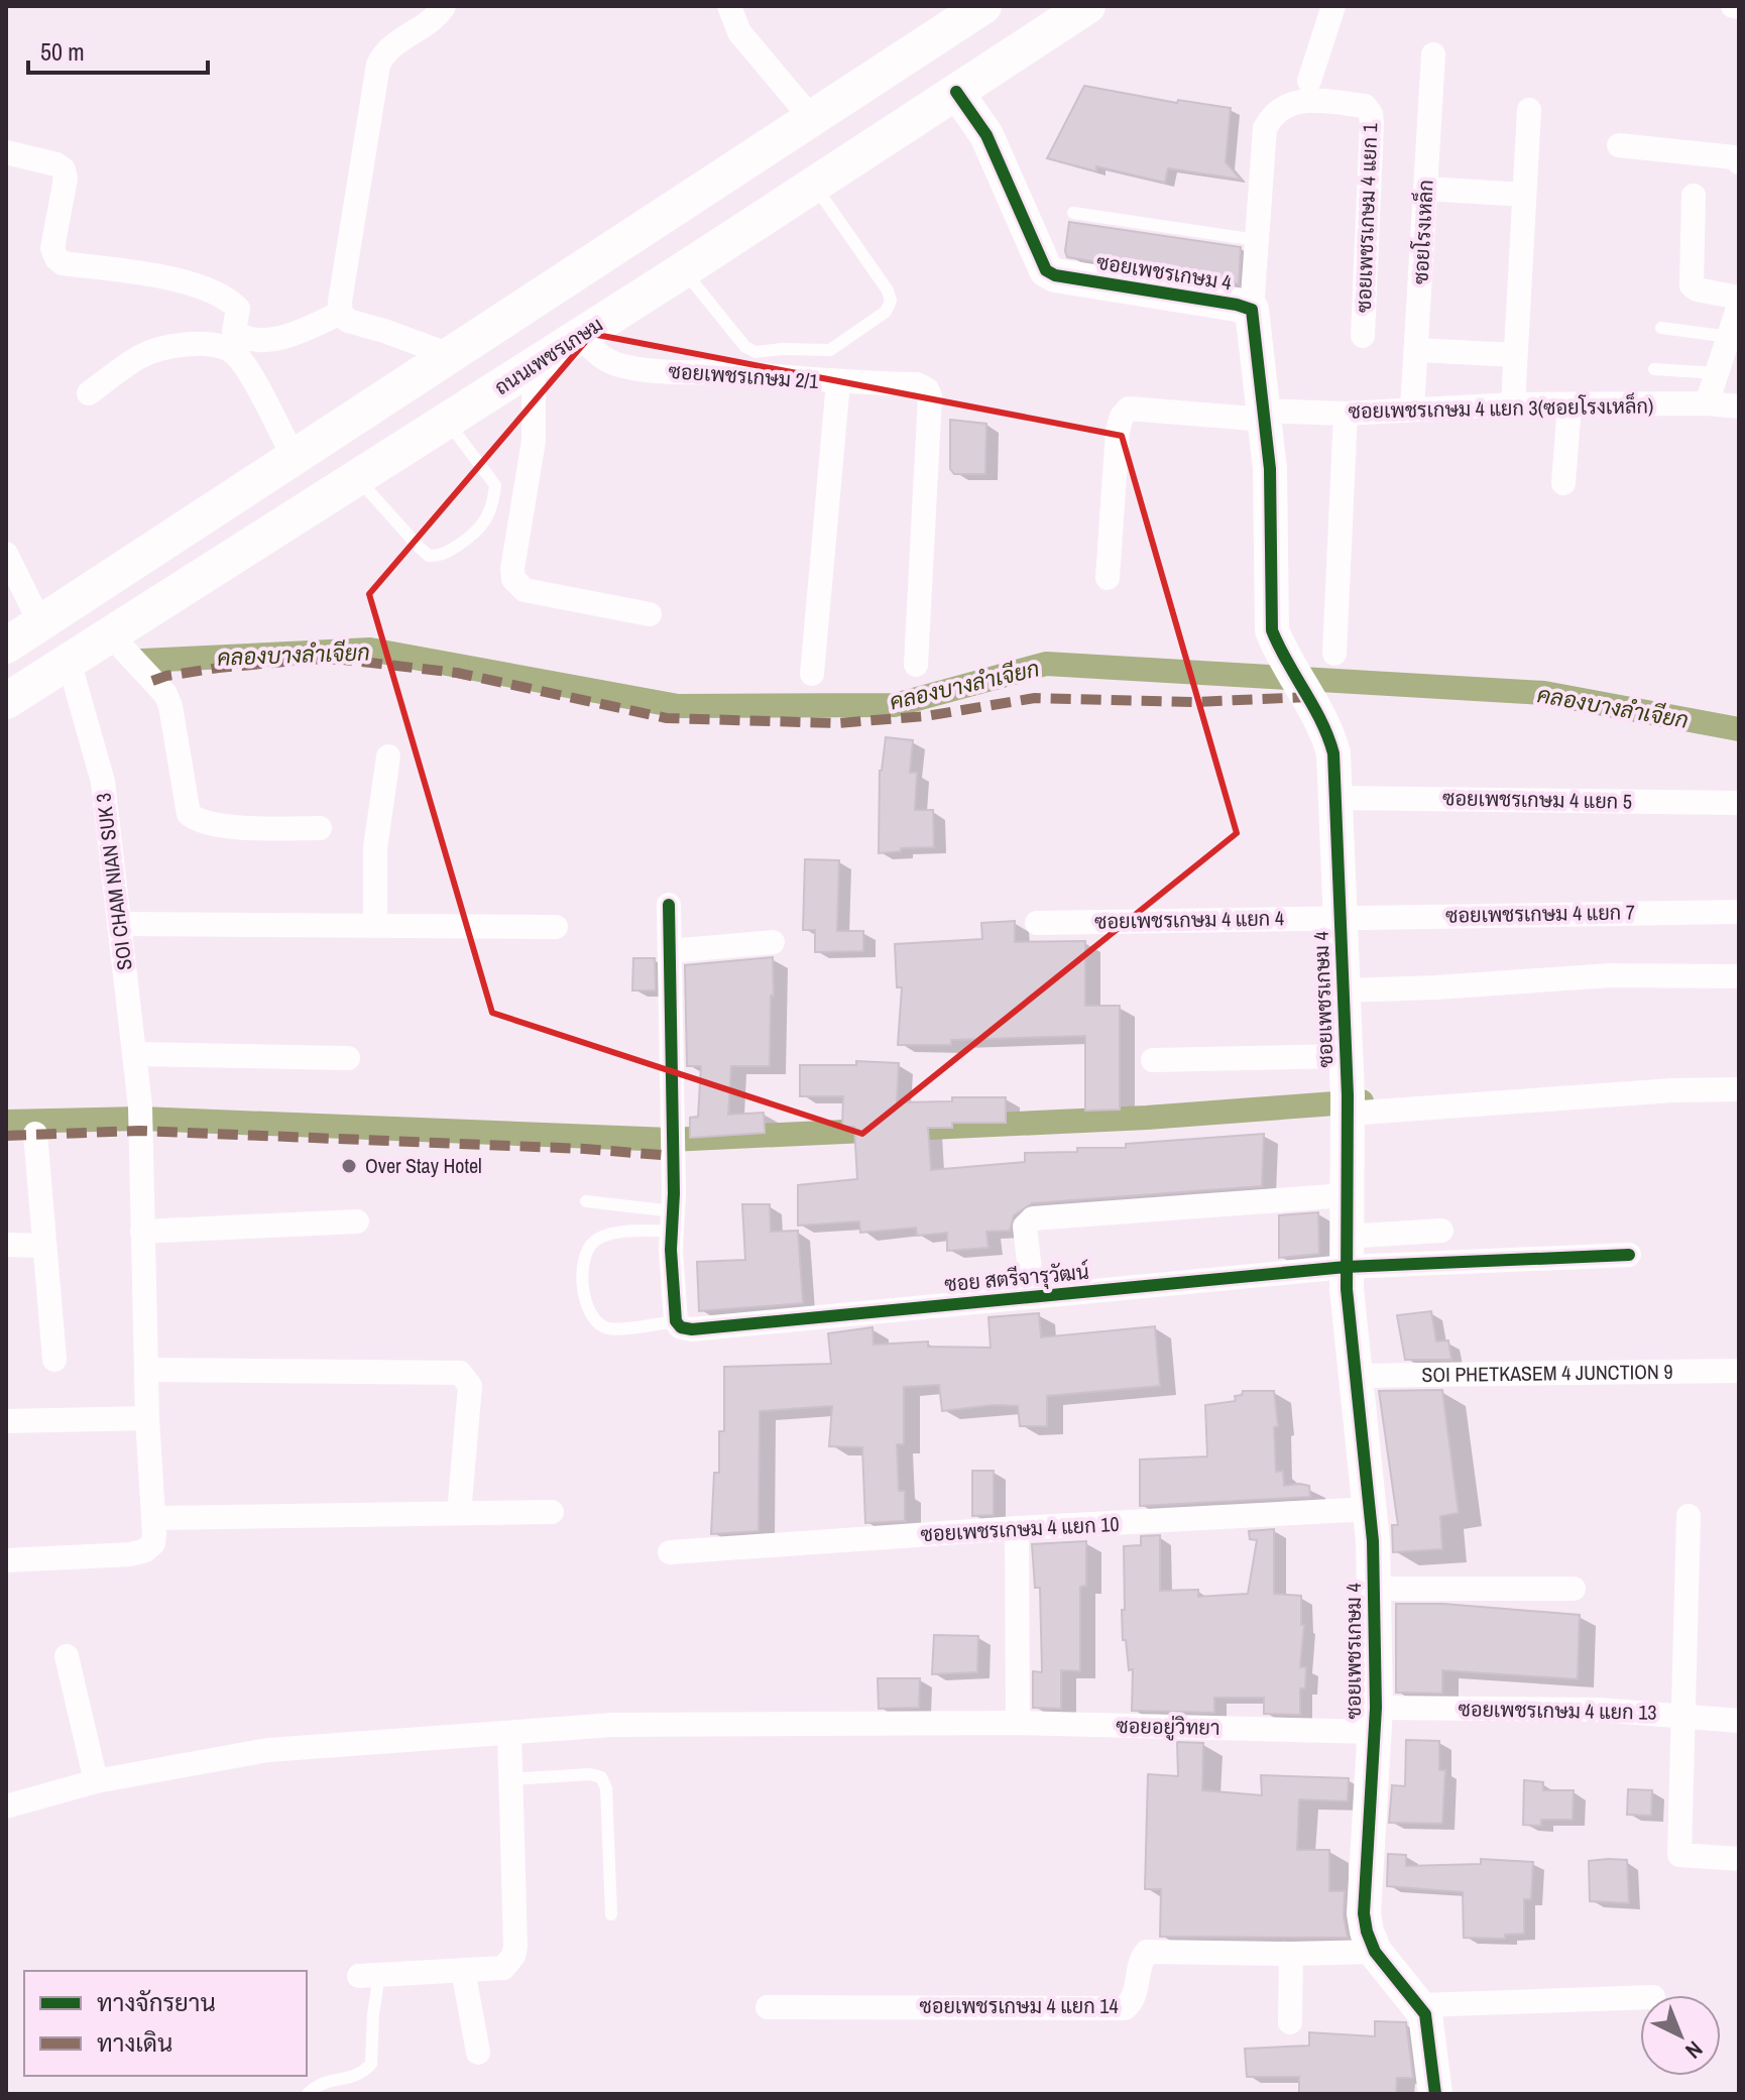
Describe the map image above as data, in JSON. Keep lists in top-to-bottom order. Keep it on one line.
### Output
{"streets":{"main road":["ถนนเพชรเกษม"],"street":["ซอยเพชรเกษม 4 แยก 1","ซอยโรงเหล็ก","ซอยเพชรเกษม 4","ซอยเพชรเกษม 2/1","ซอยเพชรเกษม 4 แยก 3(ซอยโรงเหล็ก)","ซอยเพชรเกษม 4 แยก 5","SOI CHAM NIAN SUK 3","ซอยเพชรเกษม 4 แยก 7","ซอยเพชรเกษม 4 แยก 4","ซอย สตรีจารุวัฒน์","SOI PHETKASEM 4 JUNCTION 9","ซอยเพชรเกษม 4 แยก 10","ซอยเพชรเกษม 4 แยก 13","ซอยอยู่วิทยา","ซอยเพชรเกษม 4 แยก 14"]},"crossings":[["ซอยเพชรเกษม 4 แยก 1","ซอยเพชรเกษม 4"],["ซอยโรงเหล็ก","ซอยเพชรเกษม 4 แยก 3(ซอยโรงเหล็ก)"],["ซอยเพชรเกษม 4","ถนนเพชรเกษม"],["ซอยเพชรเกษม 4","ซอยเพชรเกษม 4 แยก 3(ซอยโรงเหล็ก)"],["ซอยเพชรเกษม 4","ซอยเพชรเกษม 4 แยก 5"],["ซอยเพชรเกษม 4","ซอยเพชรเกษม 4 แยก 7"],["ซอยเพชรเกษม 4","ซอยเพชรเกษม 4 แยก 4"],["ซอยเพชรเกษม 4","ซอย สตรีจารุวัฒน์"],["ซอยเพชรเกษม 4","SOI PHETKASEM 4 JUNCTION 9"],["ซอยเพชรเกษม 4","ซอยเพชรเกษม 4 แยก 10"],["ซอยเพชรเกษม 4","ซอยเพชรเกษม 4 แยก 13"],["ซอยเพชรเกษม 4","ซอยอยู่วิทยา"],["ซอยเพชรเกษม 4","ซอยเพชรเกษม 4 แยก 14"],["ถนนเพชรเกษม","ซอยเพชรเกษม 2/1"],["ถนนเพชรเกษม","SOI CHAM NIAN SUK 3"],["ซอยเพชรเกษม 4 แยก 7","ซอยเพชรเกษม 4 แยก 4"],["ซอยเพชรเกษม 4 แยก 13","ซอยอยู่วิทยา"]],"water":["คลองบางลำเจียก"],"places":["Over Stay Hotel"],"legend":["ทางจักรยาน","ทางเดิน"],"scale_bar":"50 m","north":"bottom right"}
